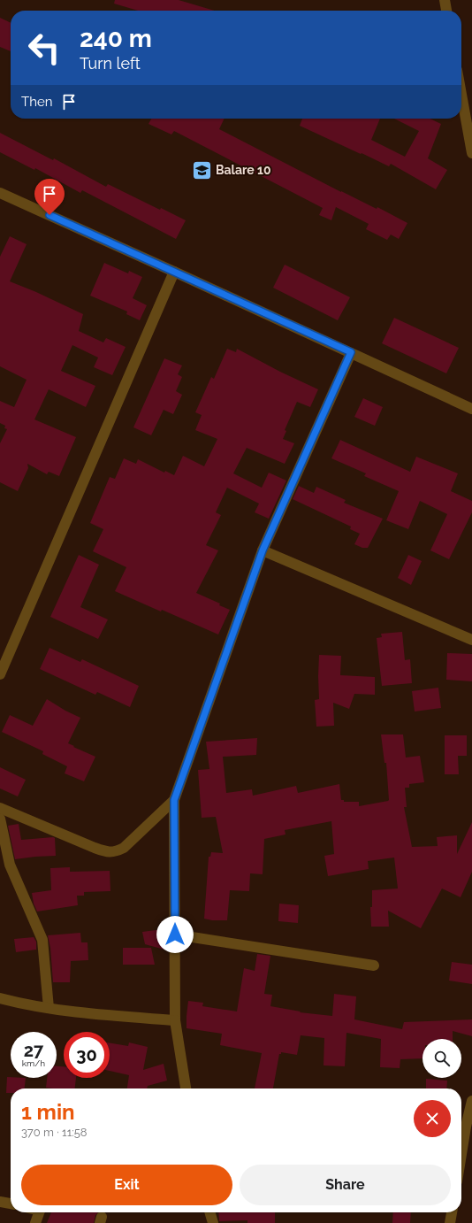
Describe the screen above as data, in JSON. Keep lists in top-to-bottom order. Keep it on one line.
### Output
{"places":{"school or university":["Balare 10"]},"page":{"turn":["240 m","Turn left"],"then":"Then","speed":"27 km/h","limit":"30","heading":["1 min","370 m · 11:58"],"buttons":["Exit","Share"]}}
